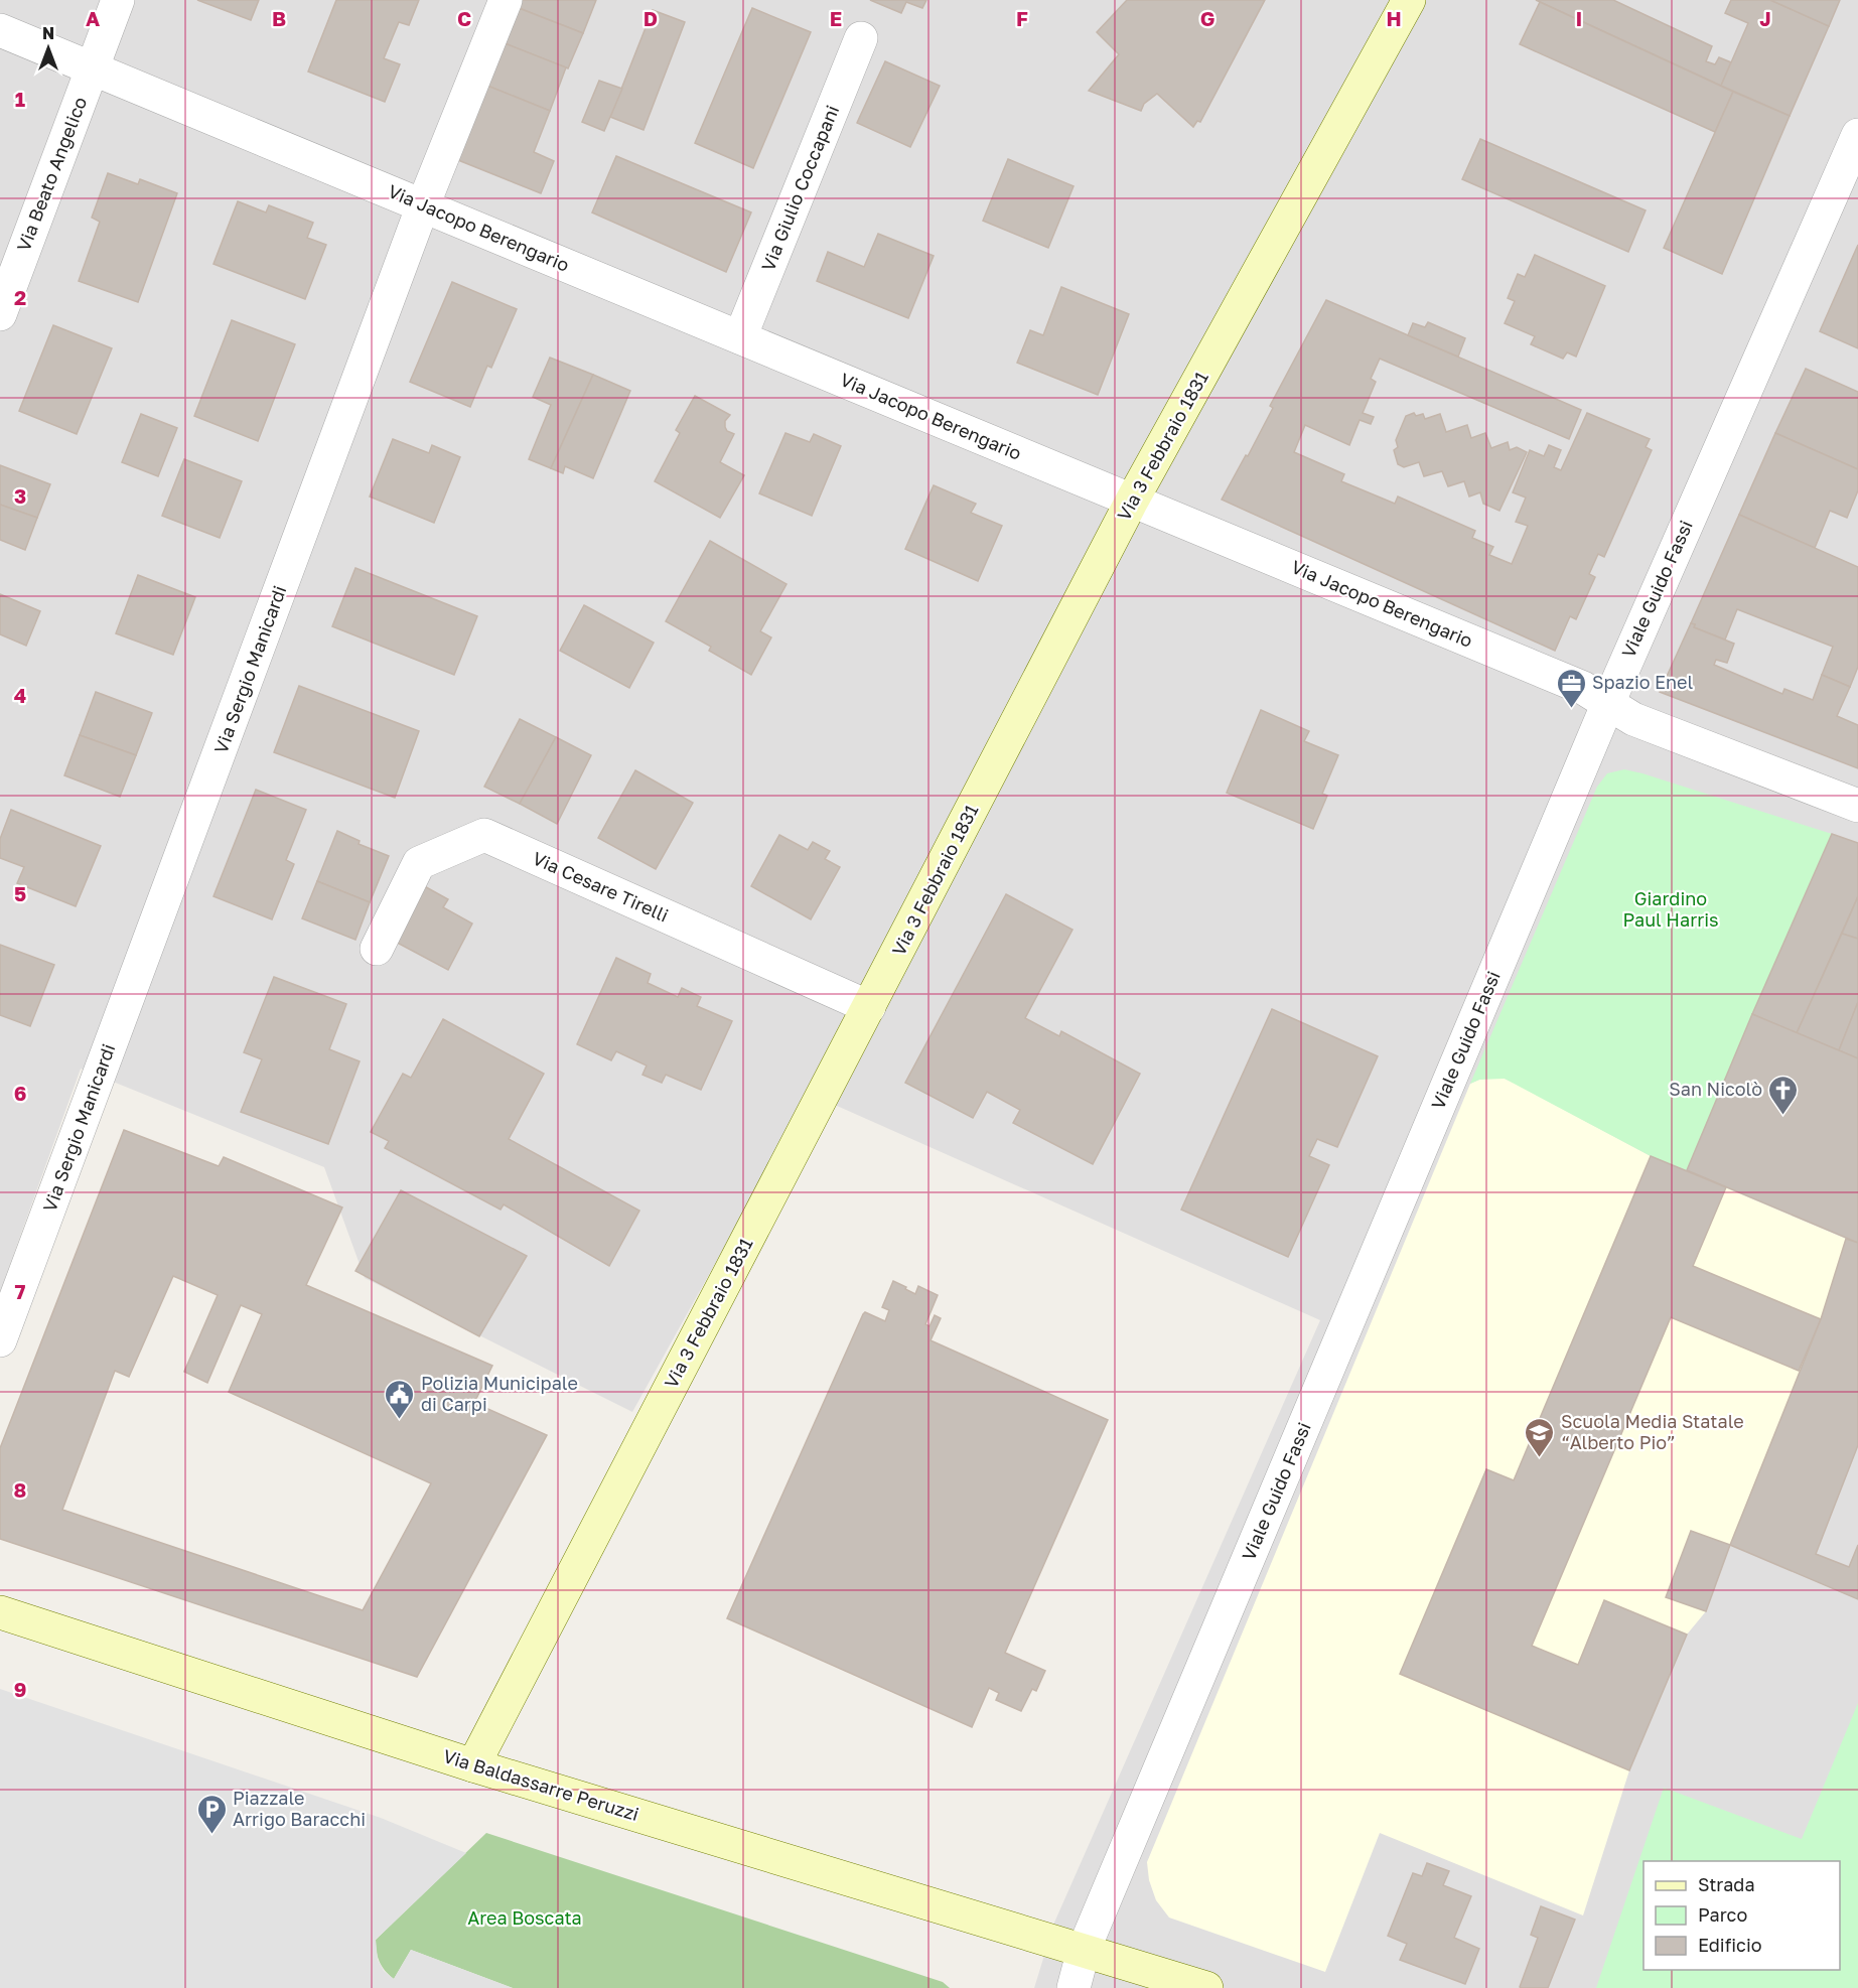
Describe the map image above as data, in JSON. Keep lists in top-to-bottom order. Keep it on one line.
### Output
{"streets":{"street":["Via Beato Angelico","Via Giulio Coccapani","Via Jacopo Berengario","Via 3 Febbraio 1831","Viale Guido Fassi","Via Sergio Manicardi","Via Cesare Tirelli","Via Baldassarre Peruzzi"]},"crossings":[["Via Beato Angelico","Via Jacopo Berengario"],["Via Giulio Coccapani","Via Jacopo Berengario"],["Via Jacopo Berengario","Via 3 Febbraio 1831"],["Via Jacopo Berengario","Viale Guido Fassi"],["Via Jacopo Berengario","Via Sergio Manicardi"],["Via 3 Febbraio 1831","Via Cesare Tirelli"],["Via 3 Febbraio 1831","Via Baldassarre Peruzzi"],["Viale Guido Fassi","Via Baldassarre Peruzzi"]],"parks":["Giardino Paul Harris","Area Boscata"],"places":{"office":["Spazio Enel"],"church":["San Nicolò"],"public building":["Polizia Municipale di Carpi"],"school or university":["Scuola Media Statale “Alberto Pio”"],"parking":["Piazzale Arrigo Baracchi"]},"legend":["Strada","Parco","Edificio"],"north":"top","grid":{"columns":["A","B","C","D","E","F","G","H","I","J"],"rows":["1","2","3","4","5","6","7","8","9"]}}
